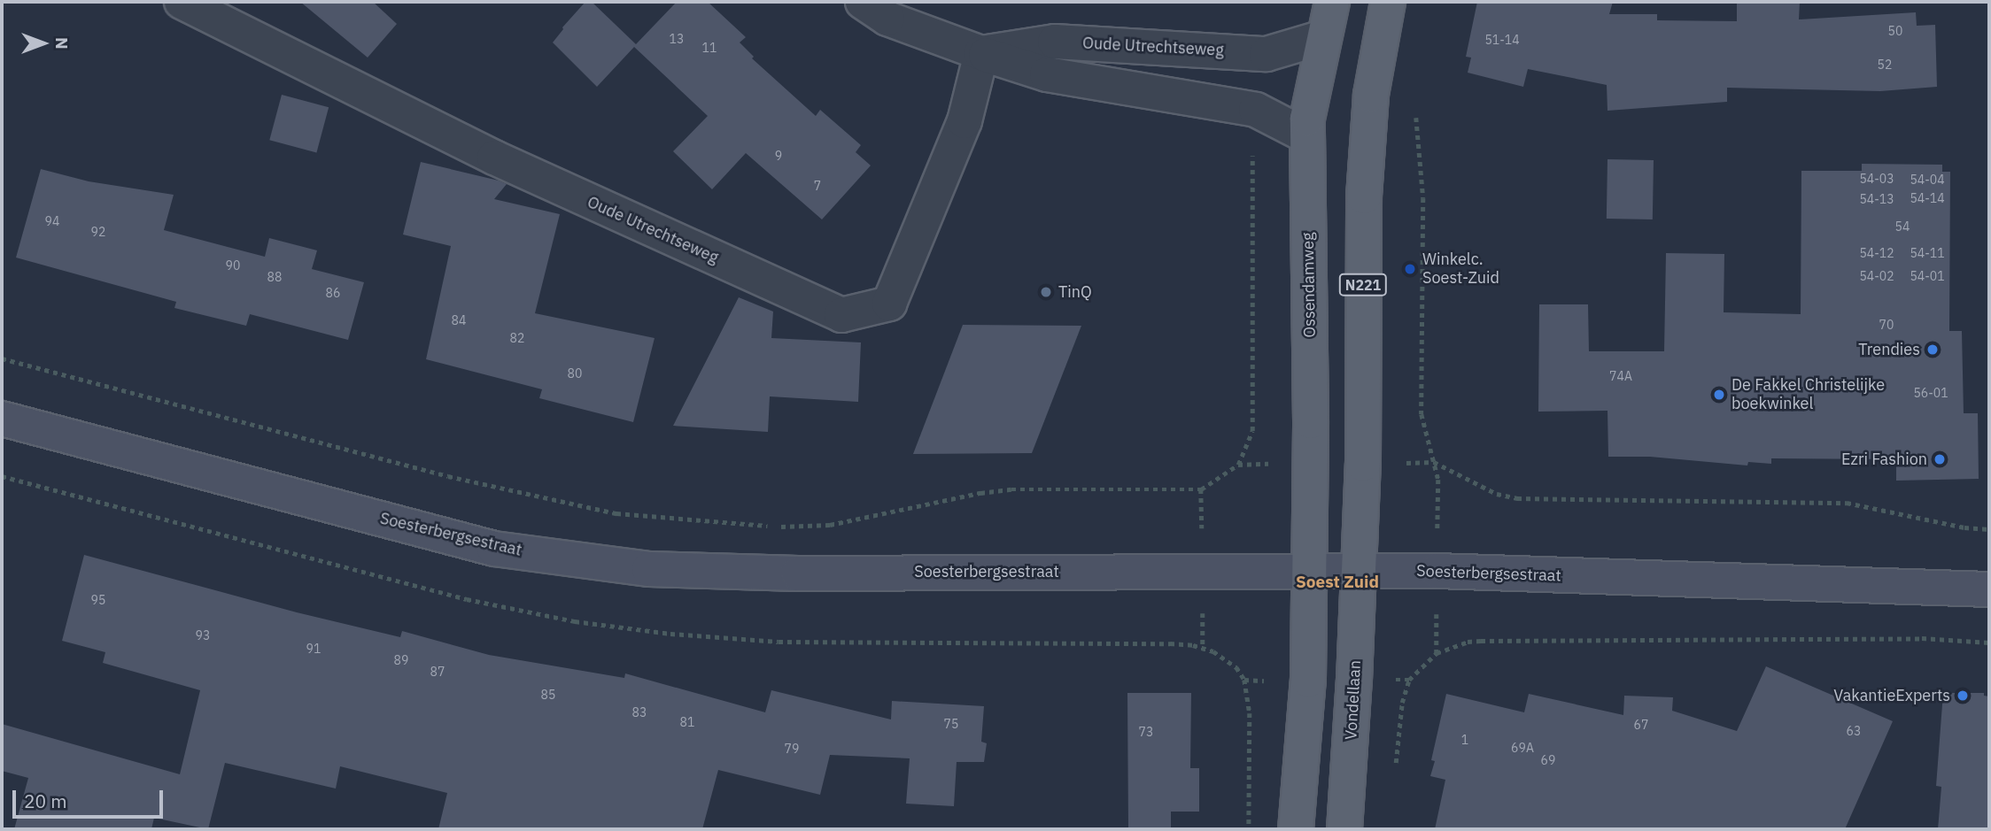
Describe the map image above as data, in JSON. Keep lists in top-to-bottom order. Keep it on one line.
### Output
{"streets":{"main road":["Ossendamweg","N221","Soesterbergsestraat","Vondellaan"],"street":["Oude Utrechtseweg"]},"crossings":[["Oude Utrechtseweg","Ossendamweg"],["Ossendamweg","Soesterbergsestraat"],["N221","Soesterbergsestraat"],["N221","Vondellaan"],["Soesterbergsestraat","Vondellaan"]],"districts":["Soest Zuid"],"places":["Winkelc. Soest-Zuid","TinQ","Trendies","De Fakkel Christelijke boekwinkel","Ezri Fashion","VakantieExperts"],"house_numbers":["50","13","51-14","11","52","9","54-03","54-04","7","54-14","54-13","94","54","92","54-12","54-11","90","54-02","54-01","88","86","84","70","82","80","74A","56-01","95","93","91","89","87","85","83","81","75","67","63","73","1","69A","79","69"],"scale_bar":"20 m","north":"right"}
